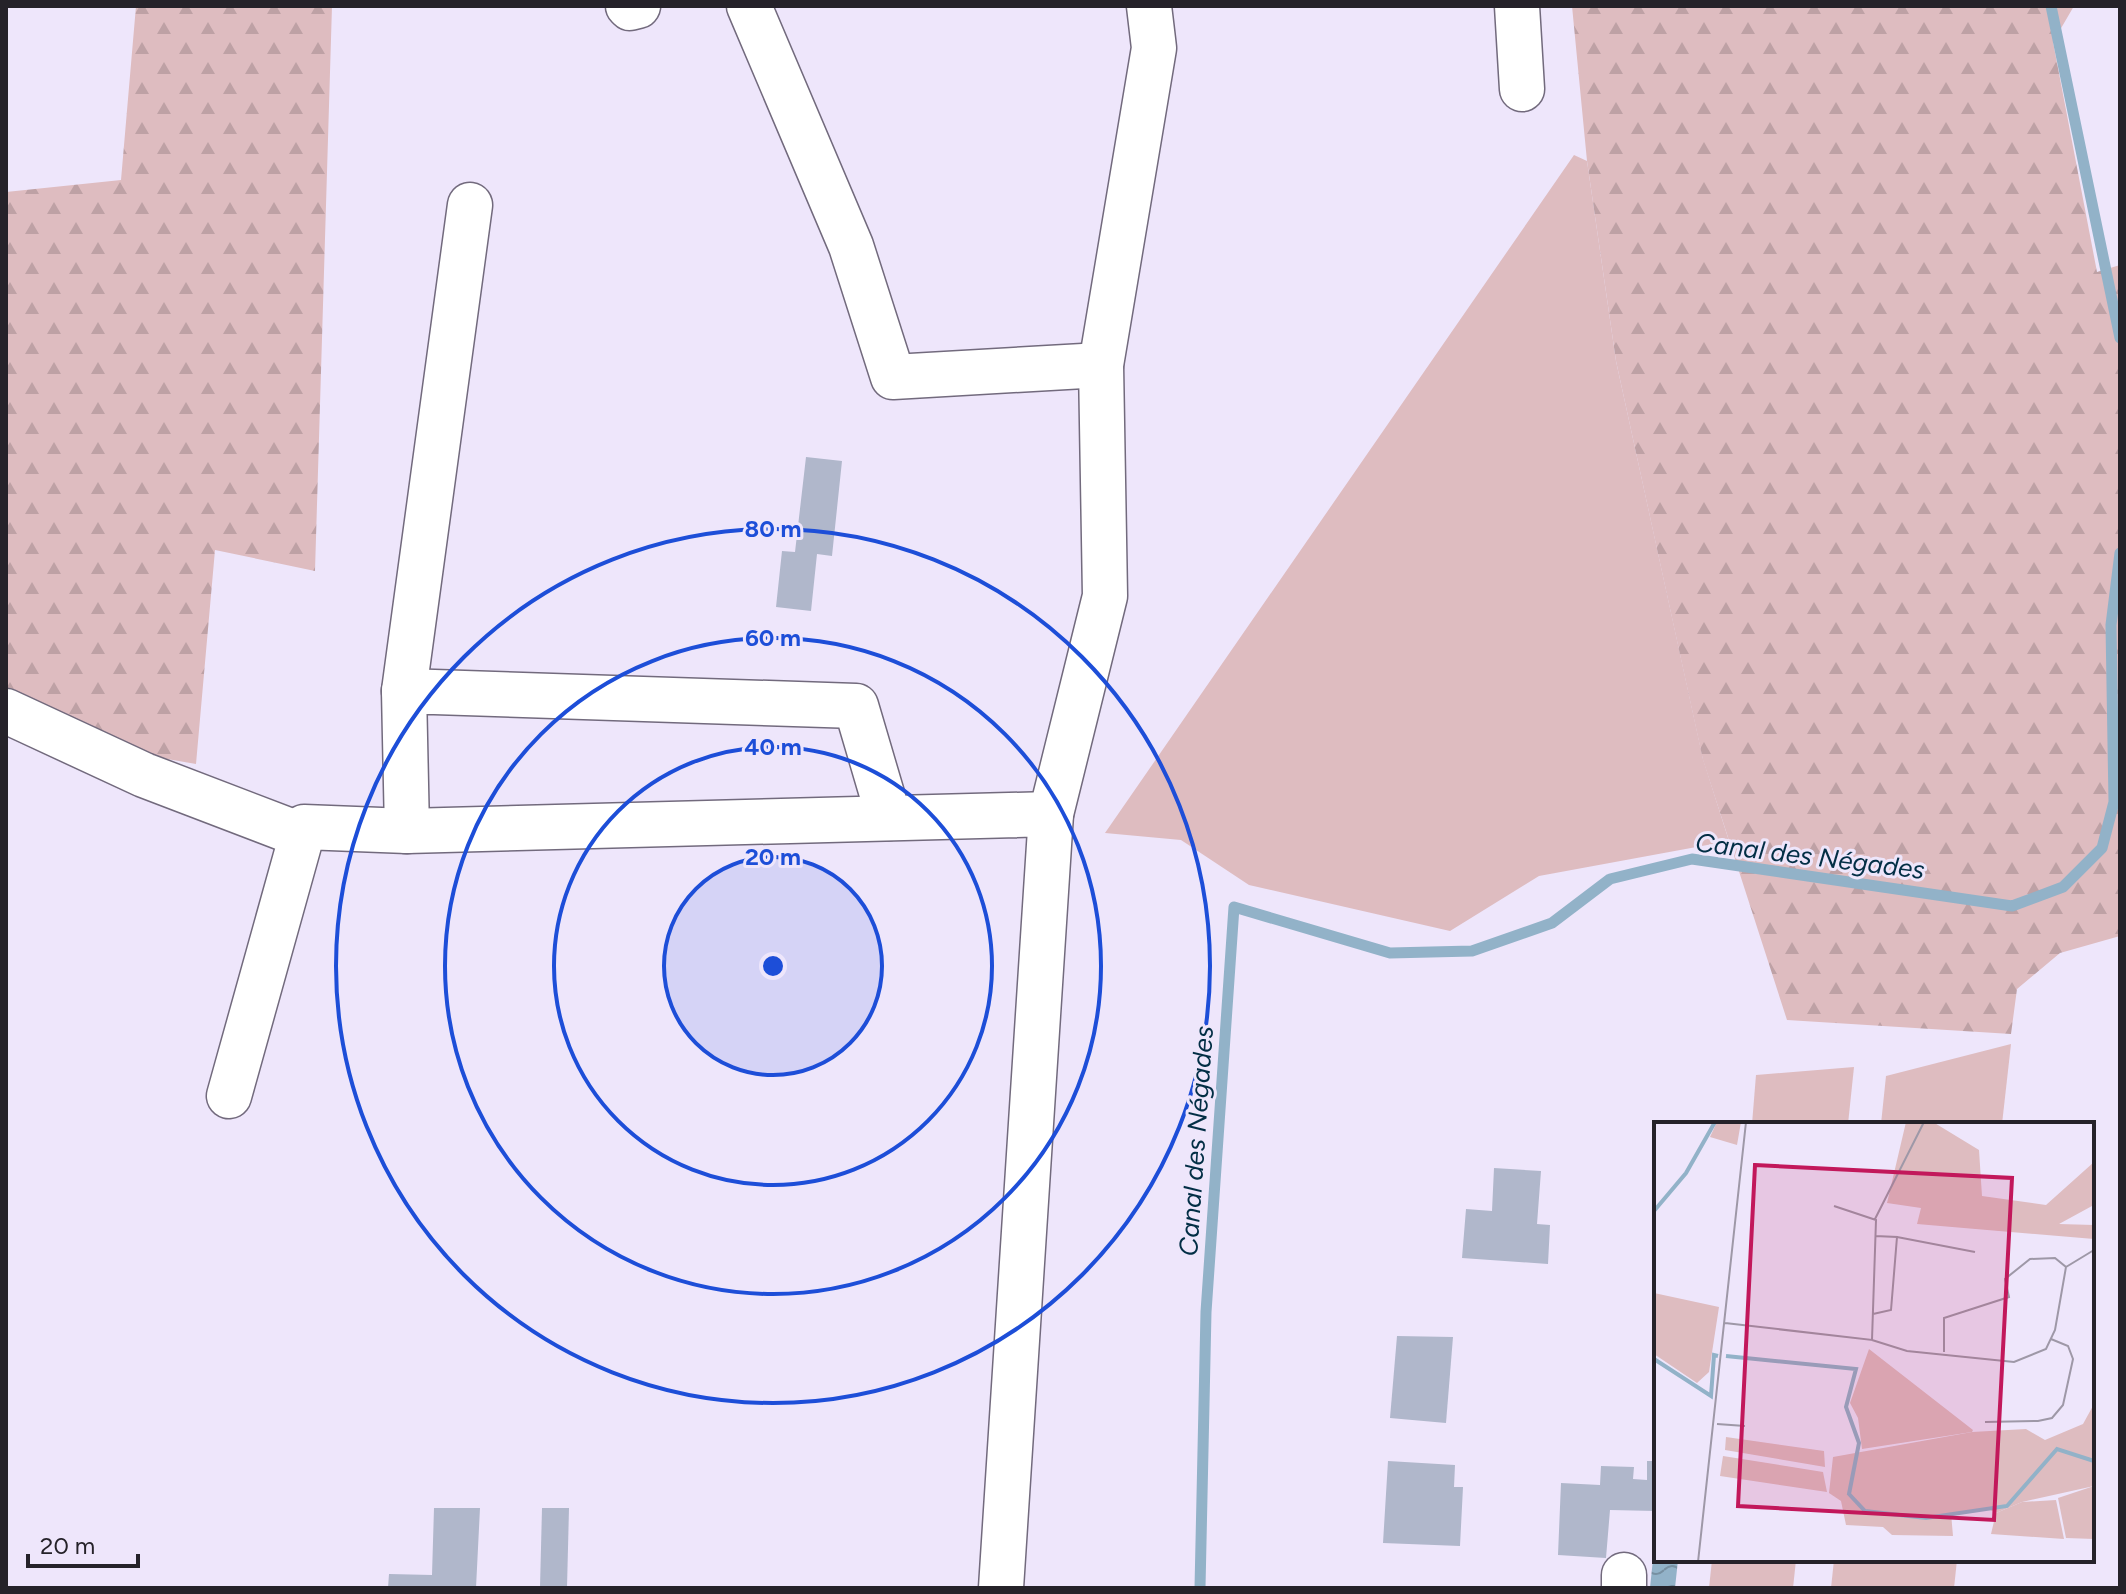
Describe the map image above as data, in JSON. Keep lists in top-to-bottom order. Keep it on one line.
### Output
{"water":["Canal des Négades"],"scale_bar":"20 m","rings":["80 m","60 m","40 m","20 m"]}
